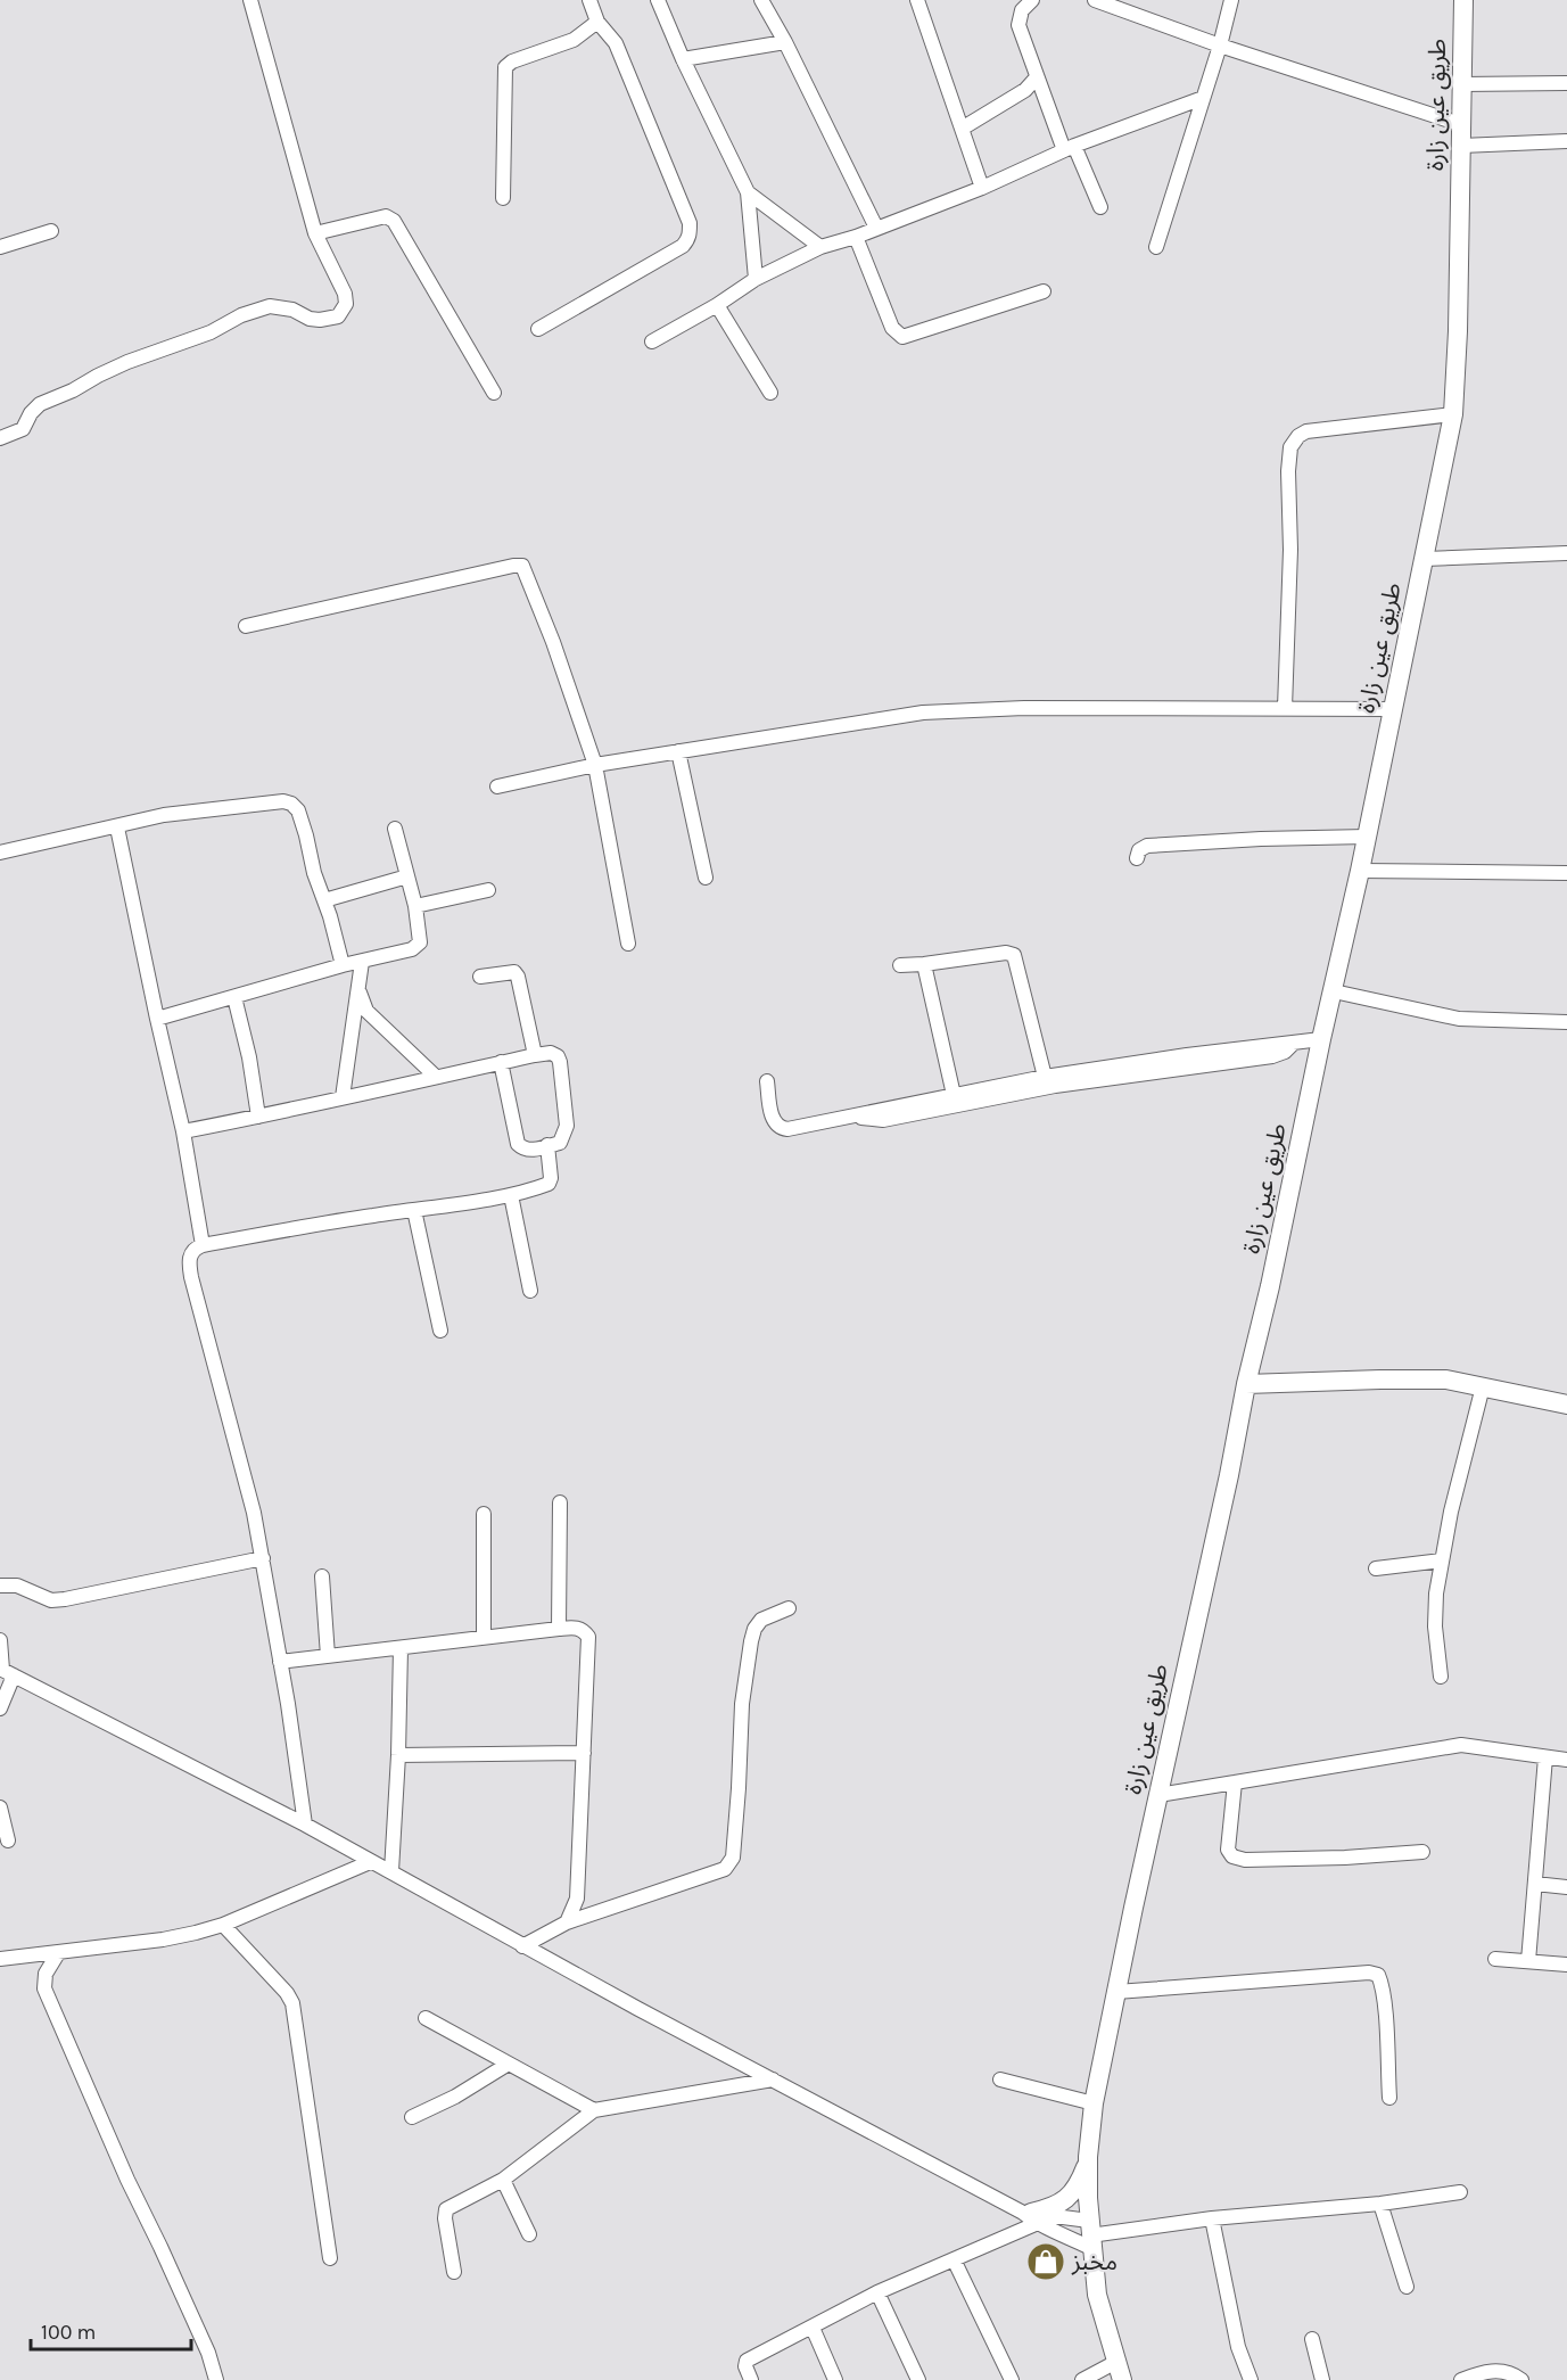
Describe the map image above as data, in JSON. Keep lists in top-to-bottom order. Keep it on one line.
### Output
{"streets":{"main road":["طريق عين زارة"]},"places":{"shop":["مخبز"]},"scale_bar":"100 m"}
